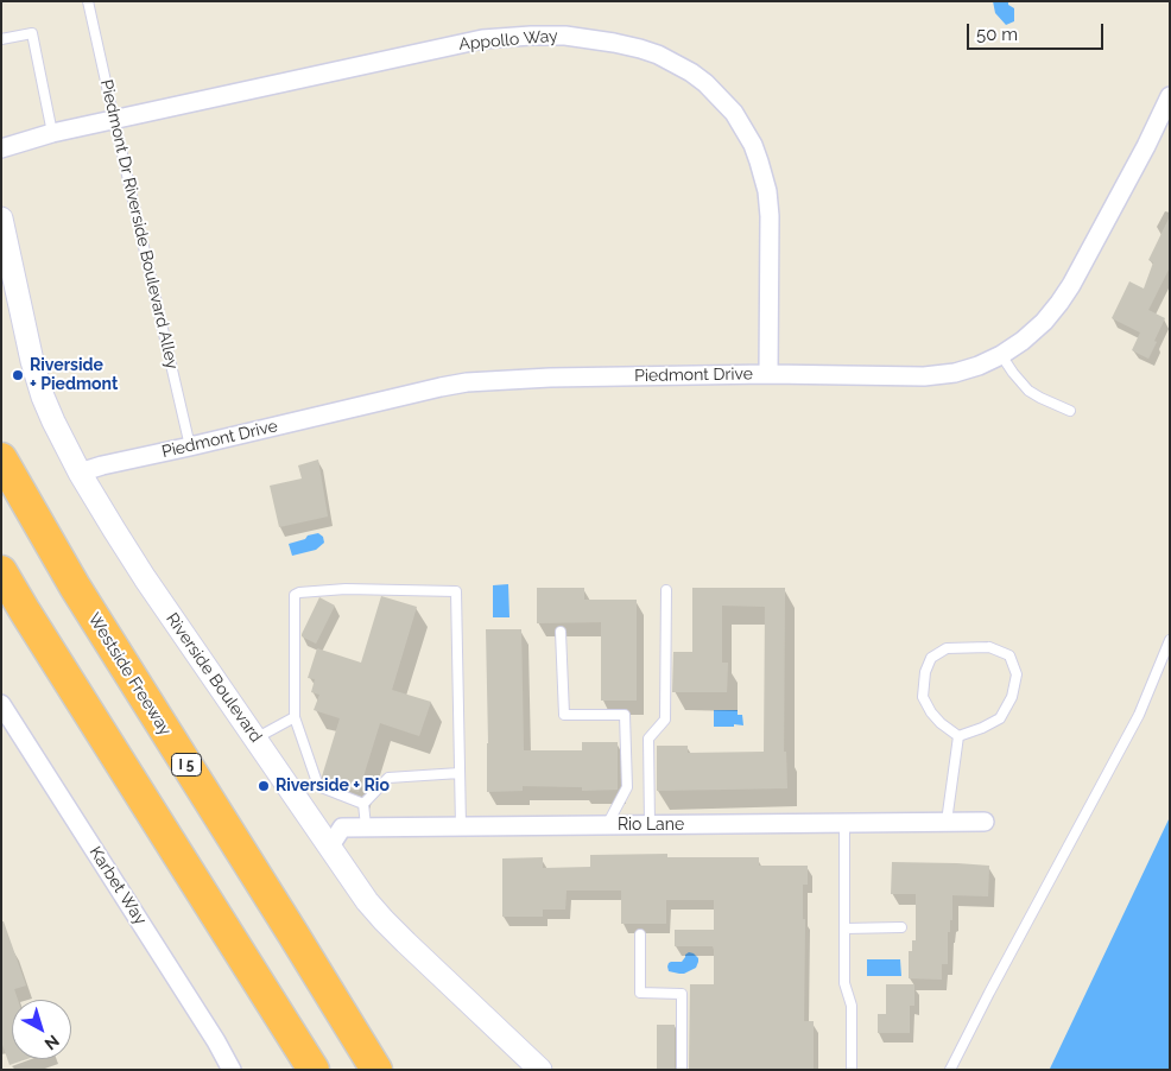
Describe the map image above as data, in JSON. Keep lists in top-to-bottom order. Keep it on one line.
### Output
{"streets":{"highway":["Westside Freeway","I 5"],"street":["Appollo Way","Piedmont Drive","Riverside Boulevard","Rio Lane","Karbet Way"],"lane":["Piedmont Dr Riverside Boulevard Alley"]},"crossings":[["Appollo Way","Piedmont Dr Riverside Boulevard Alley"],["Appollo Way","Piedmont Drive"],["Piedmont Dr Riverside Boulevard Alley","Piedmont Drive"],["Piedmont Drive","Riverside Boulevard"],["Riverside Boulevard","Rio Lane"]],"places":["Riverside + Piedmont","Riverside + Rio"],"scale_bar":"50 m","north":"bottom right"}
